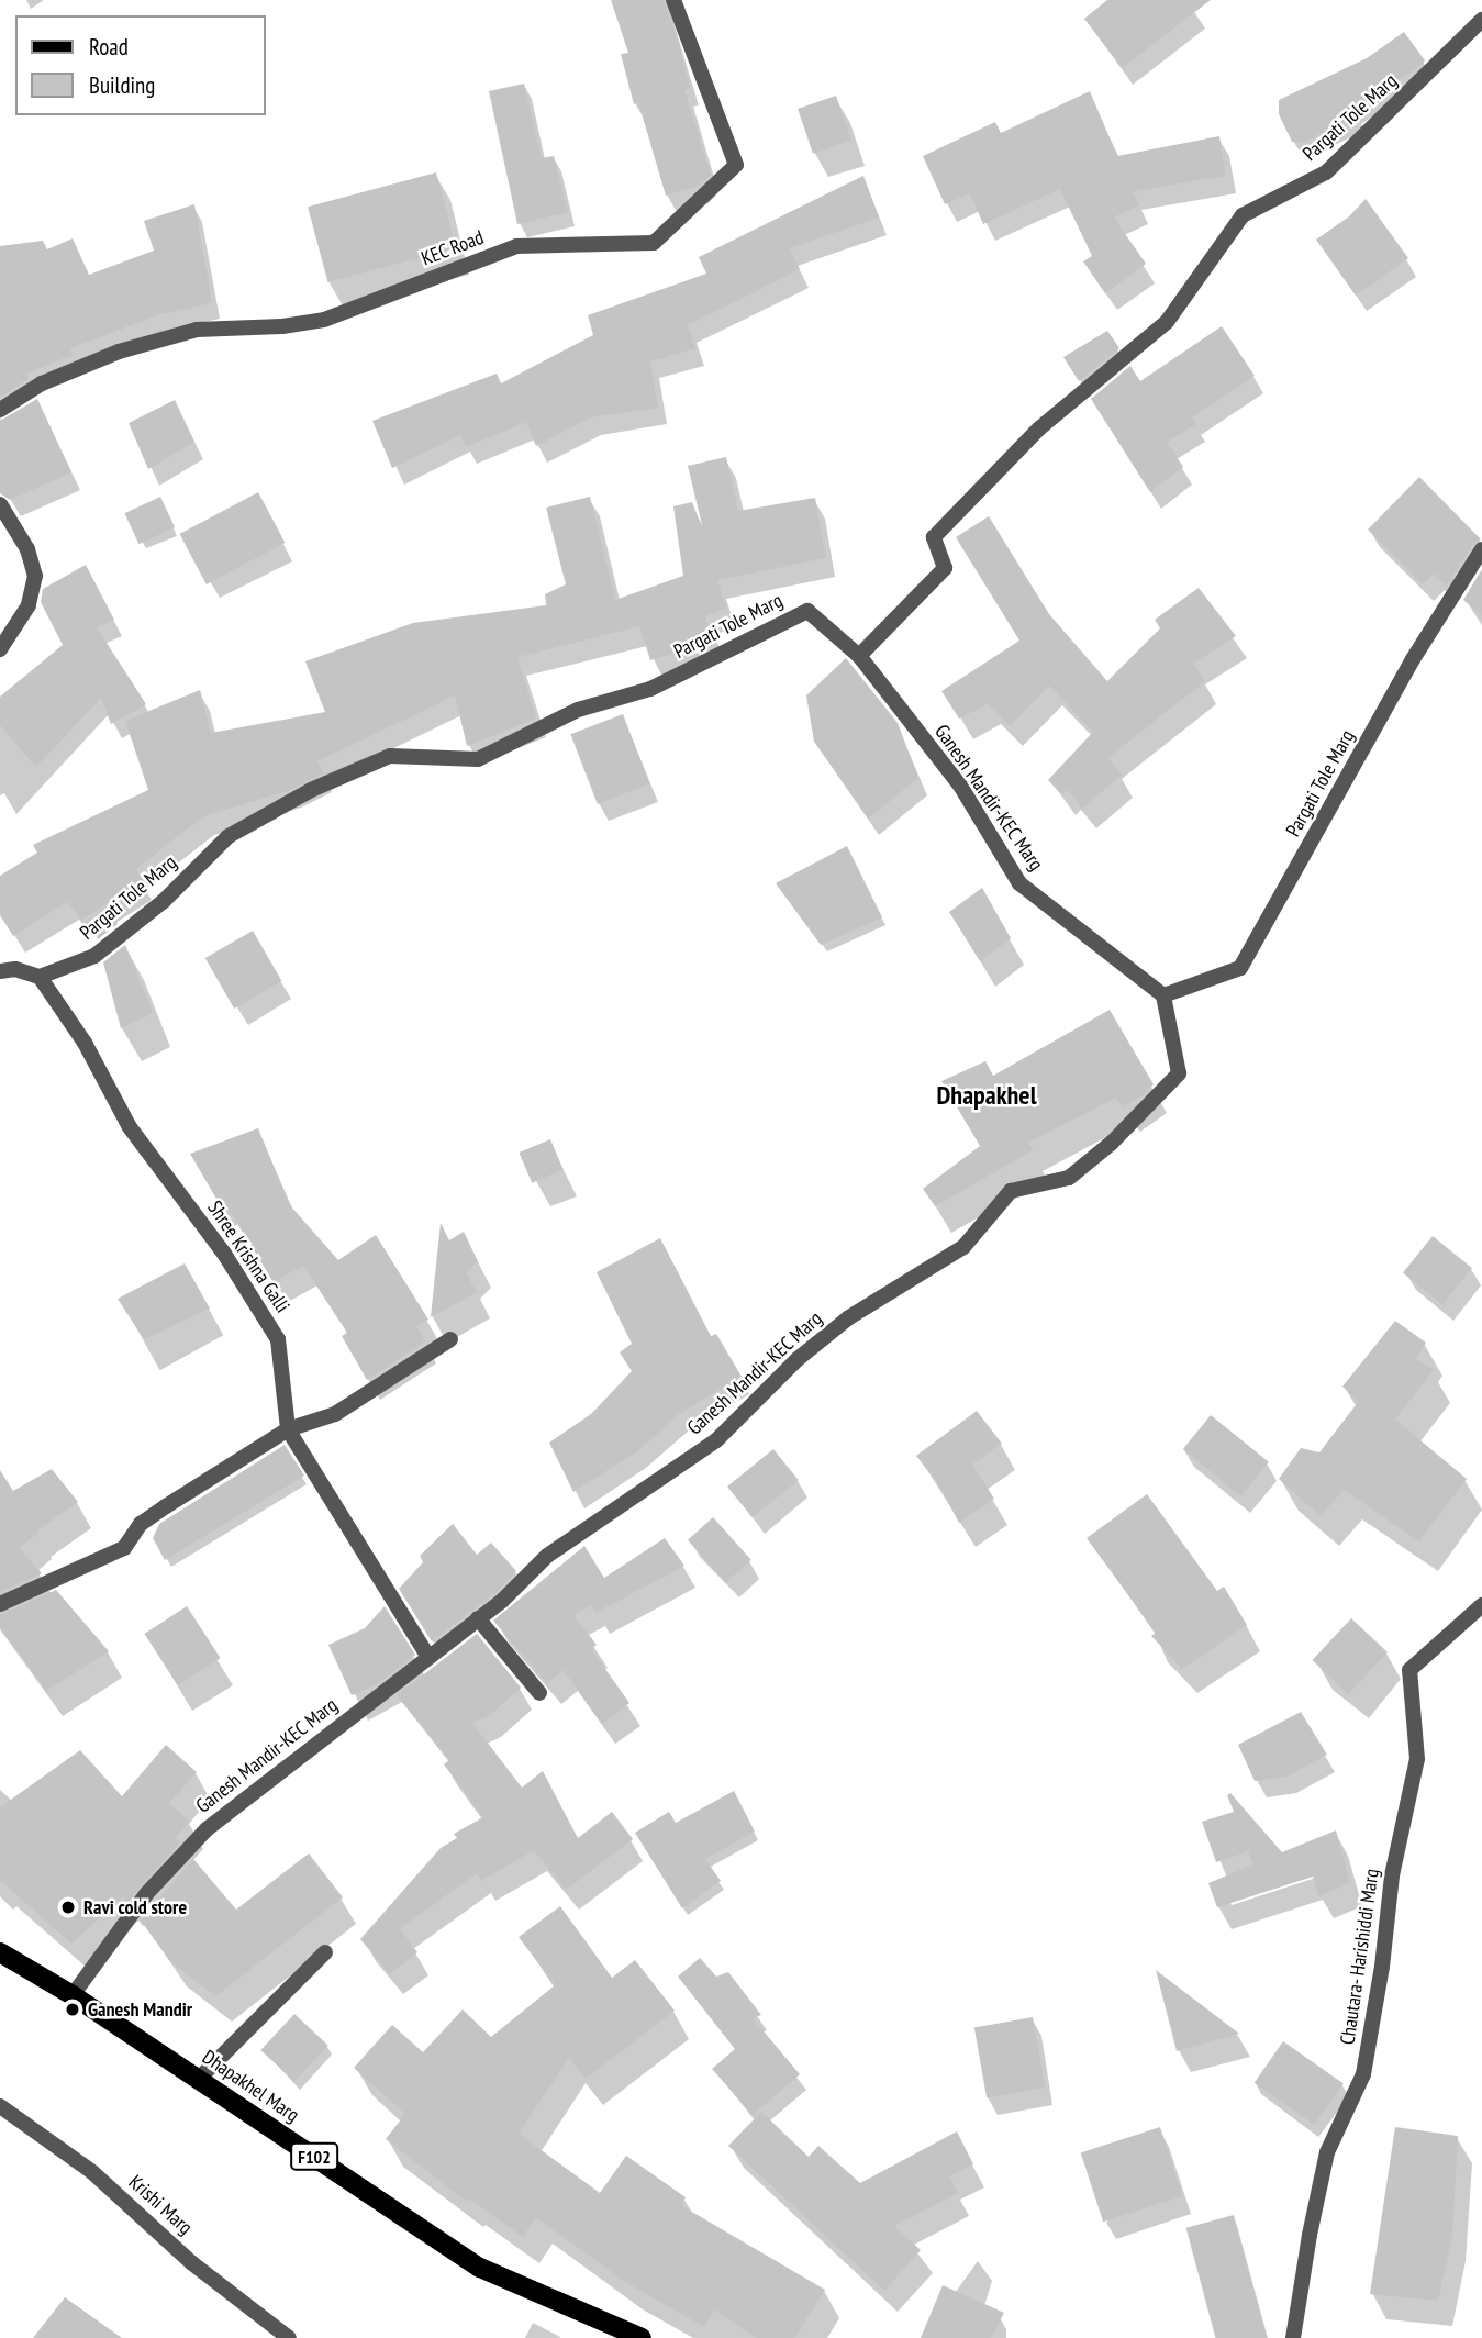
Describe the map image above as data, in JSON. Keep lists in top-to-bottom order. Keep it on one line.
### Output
{"streets":{"main road":["Dhapakhel Marg","F102"],"street":["Pargati Tole Marg","KEC Road","Ganesh Mandir-KEC Marg","Shree Krishna Galli","Chautara- Harishiddi Marg","Krishi Marg"]},"crossings":[["Pargati Tole Marg","Ganesh Mandir-KEC Marg"],["Pargati Tole Marg","Shree Krishna Galli"],["Ganesh Mandir-KEC Marg","Shree Krishna Galli"],["Ganesh Mandir-KEC Marg","Dhapakhel Marg"]],"districts":["Dhapakhel"],"places":["Ravi cold store","Ganesh Mandir"],"legend":["Road","Building"]}
